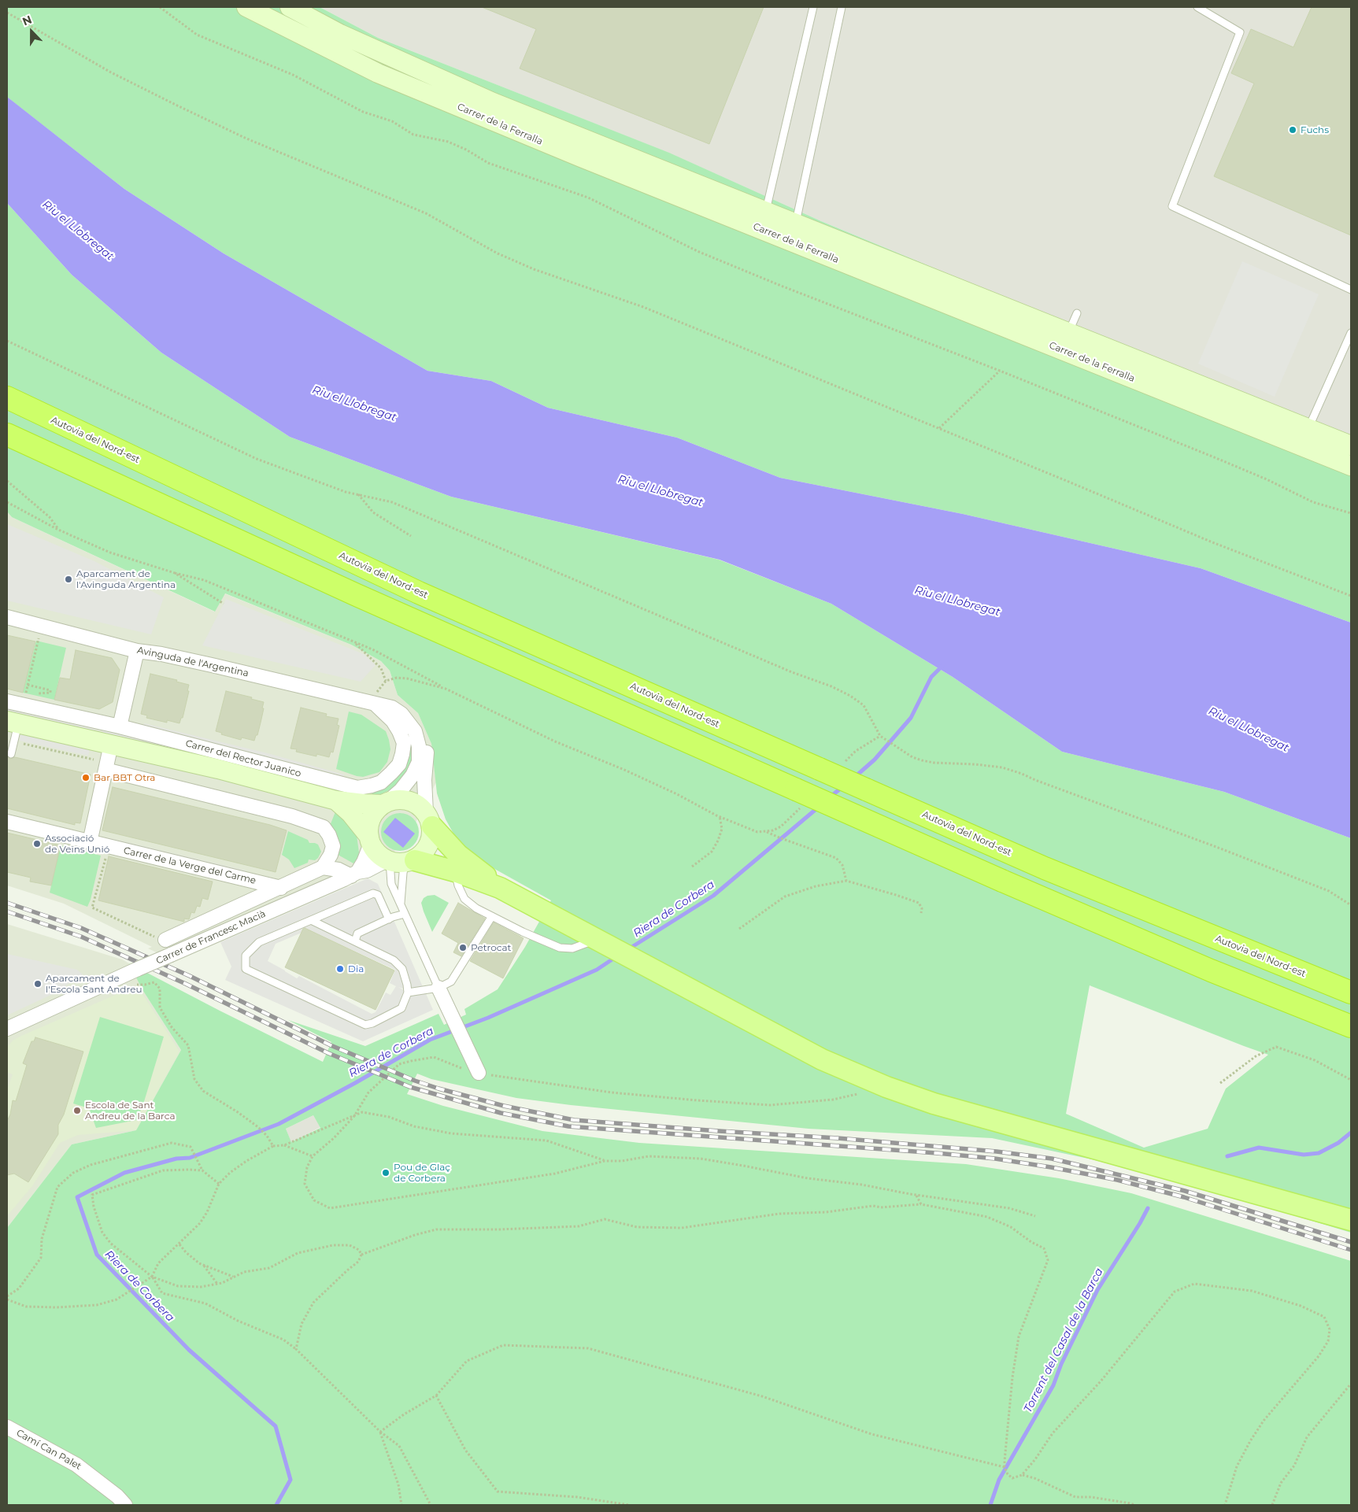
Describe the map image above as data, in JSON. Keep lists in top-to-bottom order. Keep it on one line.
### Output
{"streets":{"highway":["Autovia del Nord-est"],"street":["Carrer de la Ferralla","Avinguda de l'Argentina","Carrer del Rector Juanico","Carrer de la Verge del Carme","Carrer de Francesc Macià","Camí Can Palet"]},"crossings":[["Avinguda de l'Argentina","Carrer del Rector Juanico"],["Avinguda de l'Argentina","Carrer de Francesc Macià"],["Carrer del Rector Juanico","Carrer de Francesc Macià"],["Carrer de la Verge del Carme","Carrer de Francesc Macià"]],"water":["Riu el Llobregat","Riera de Corbera","Torrent del Casal de la Barca"],"places":["Fuchs","Aparcament de l'Avinguda Argentina","Bar BBT Otra","Associació de Veïns Unió","Petrocat","Dia","Aparcament de l'Escola Sant Andreu","Escola de Sant Andreu de la Barca","Pou de Glaç de Corbera"],"north":"top"}
